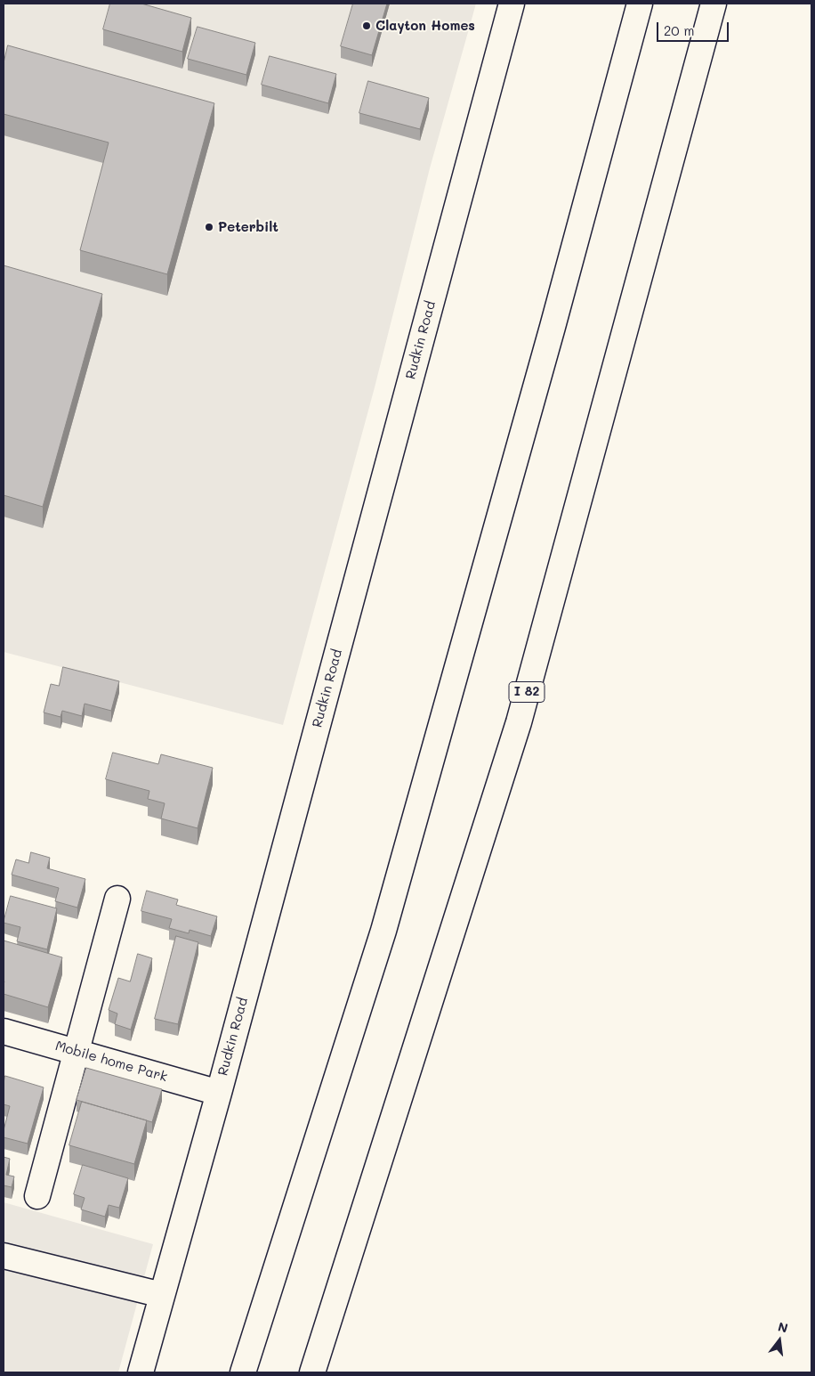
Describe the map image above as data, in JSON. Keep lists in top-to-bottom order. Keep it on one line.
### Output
{"streets":{"main road":["Rudkin Road","I 82","Mobile home Park"]},"crossings":[["Rudkin Road","Mobile home Park"]],"places":["Clayton Homes","Peterbilt"],"scale_bar":"20 m","north":"top"}
